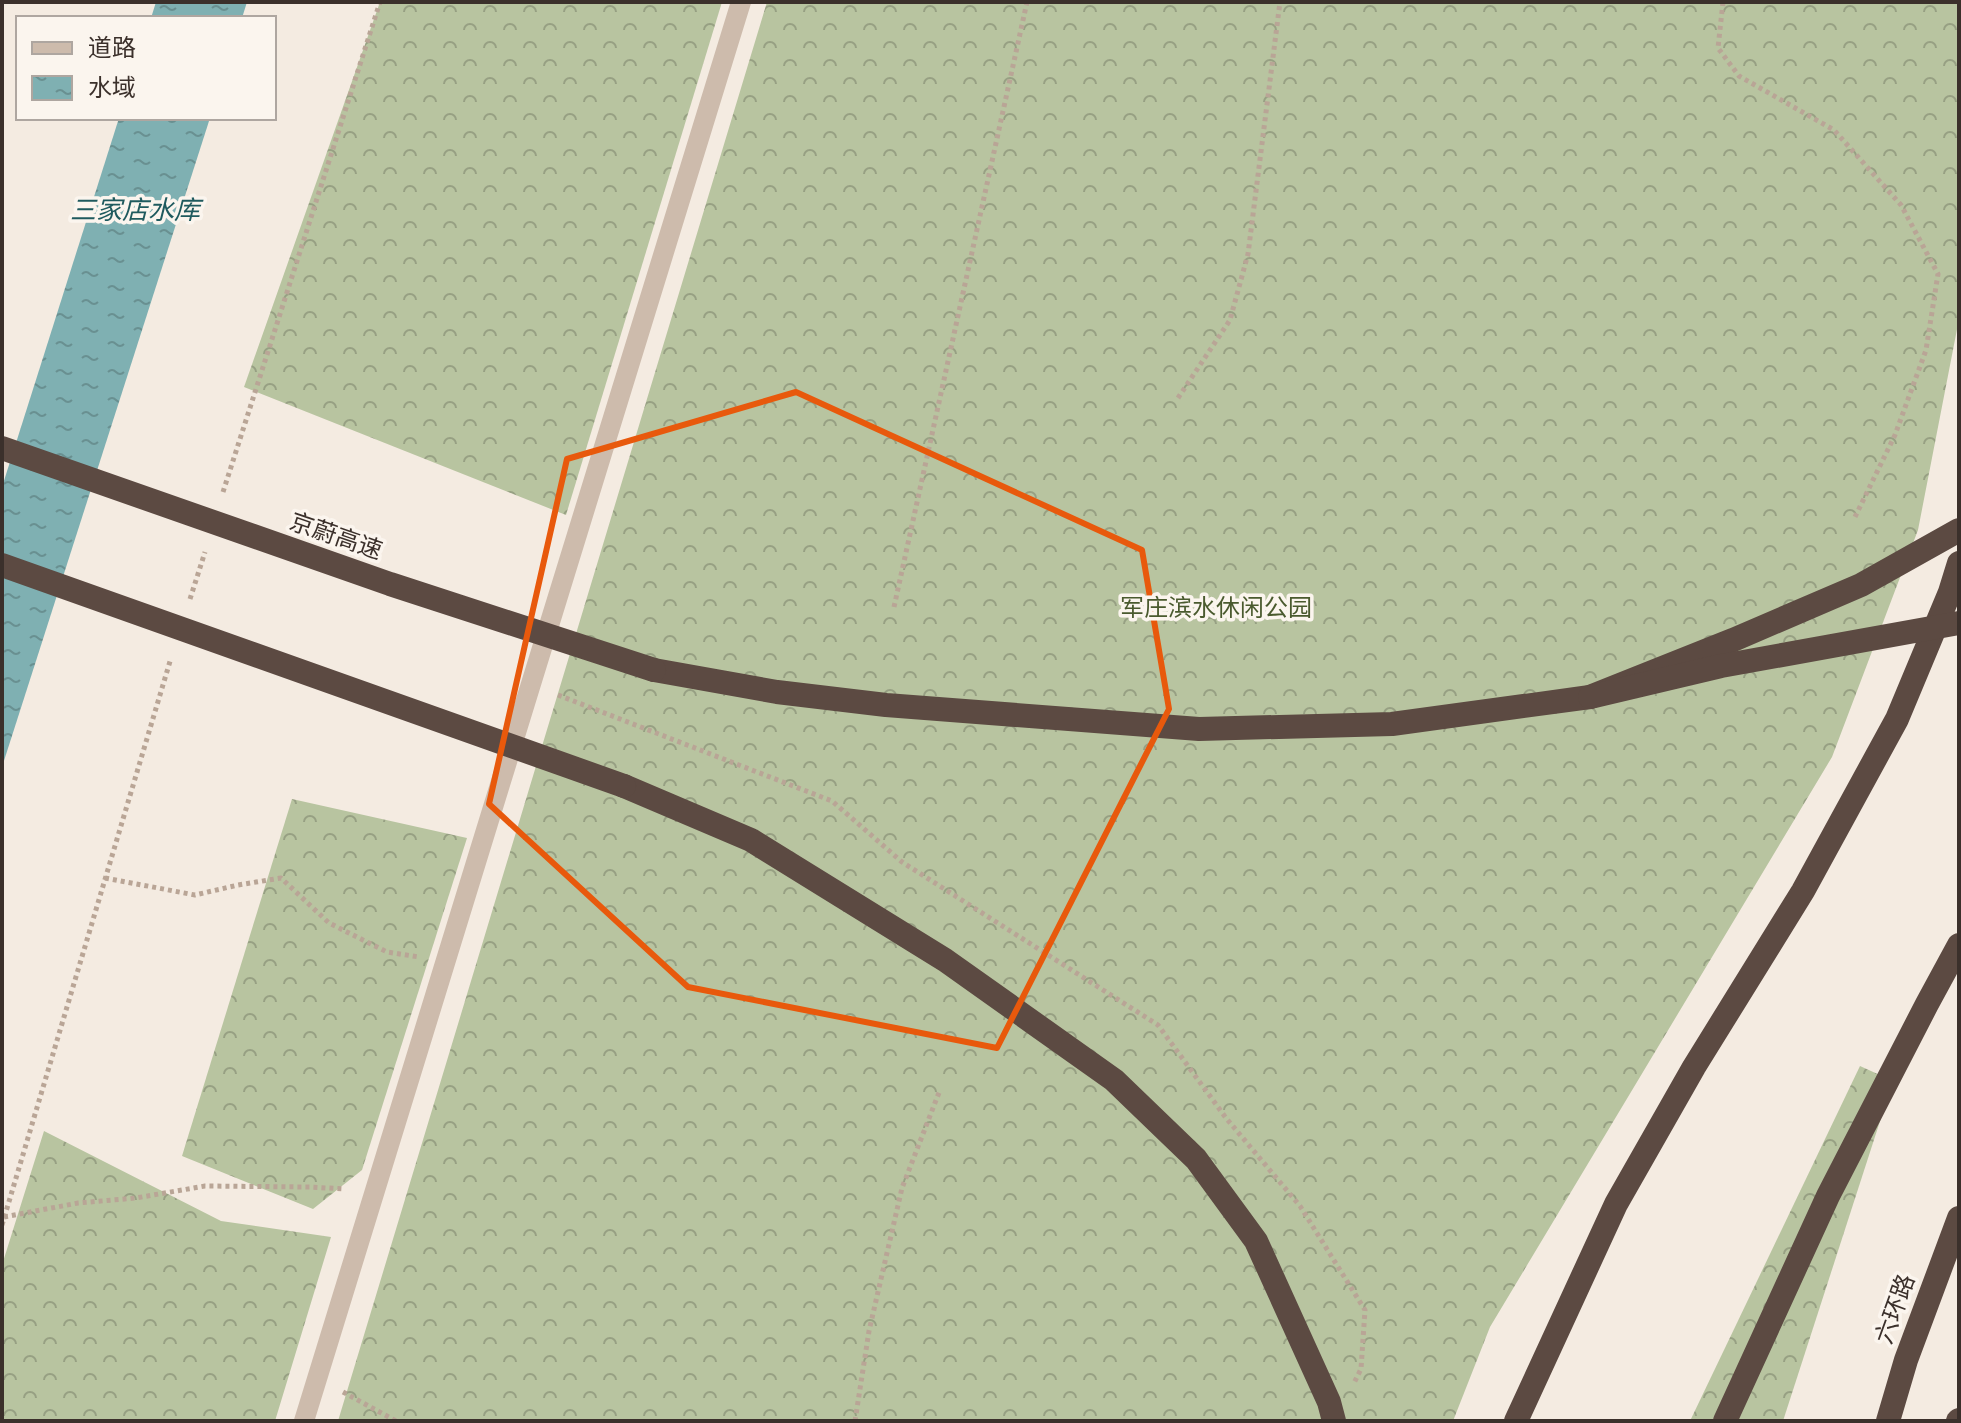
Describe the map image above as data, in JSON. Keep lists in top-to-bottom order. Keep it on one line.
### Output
{"streets":{"highway":["京蔚高速","六环路"]},"water":["三家店水库"],"parks":["军庄滨水休闲公园"],"legend":["道路","水域"]}
